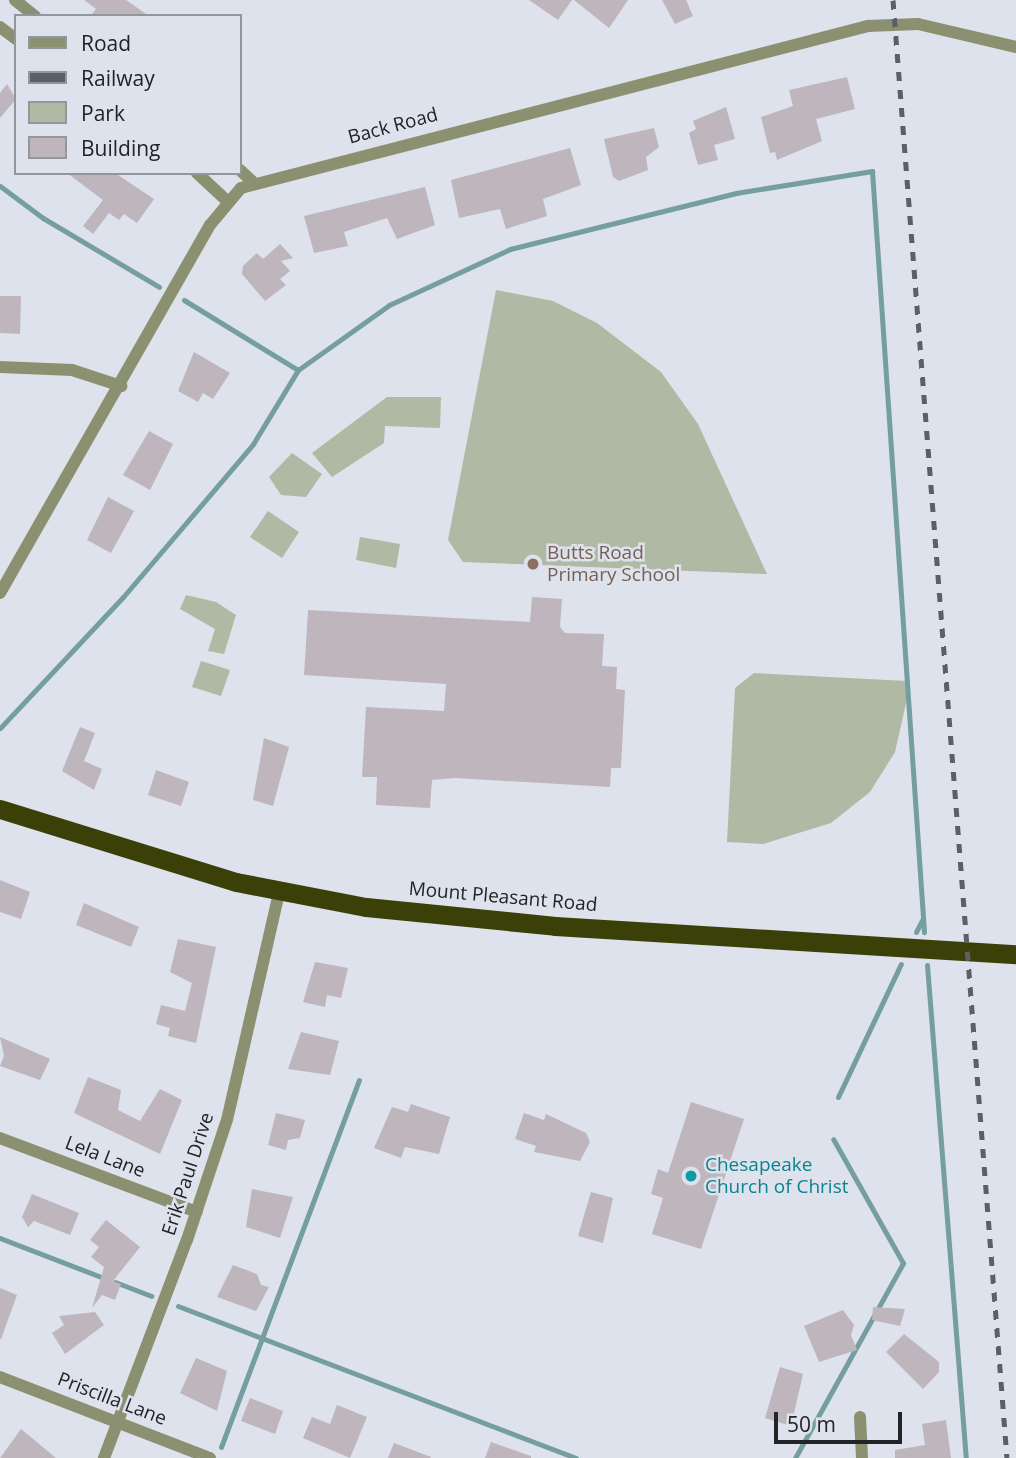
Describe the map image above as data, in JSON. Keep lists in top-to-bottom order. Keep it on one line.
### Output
{"streets":{"highway":["Mount Pleasant Road"],"street":["Back Road","Lela Lane","Erik Paul Drive","Priscilla Lane"]},"crossings":[["Mount Pleasant Road","Erik Paul Drive"],["Lela Lane","Erik Paul Drive"],["Erik Paul Drive","Priscilla Lane"]],"places":["Butts Road Primary School","Chesapeake Church of Christ"],"legend":["Road","Railway","Park","Building"],"scale_bar":"50 m"}
